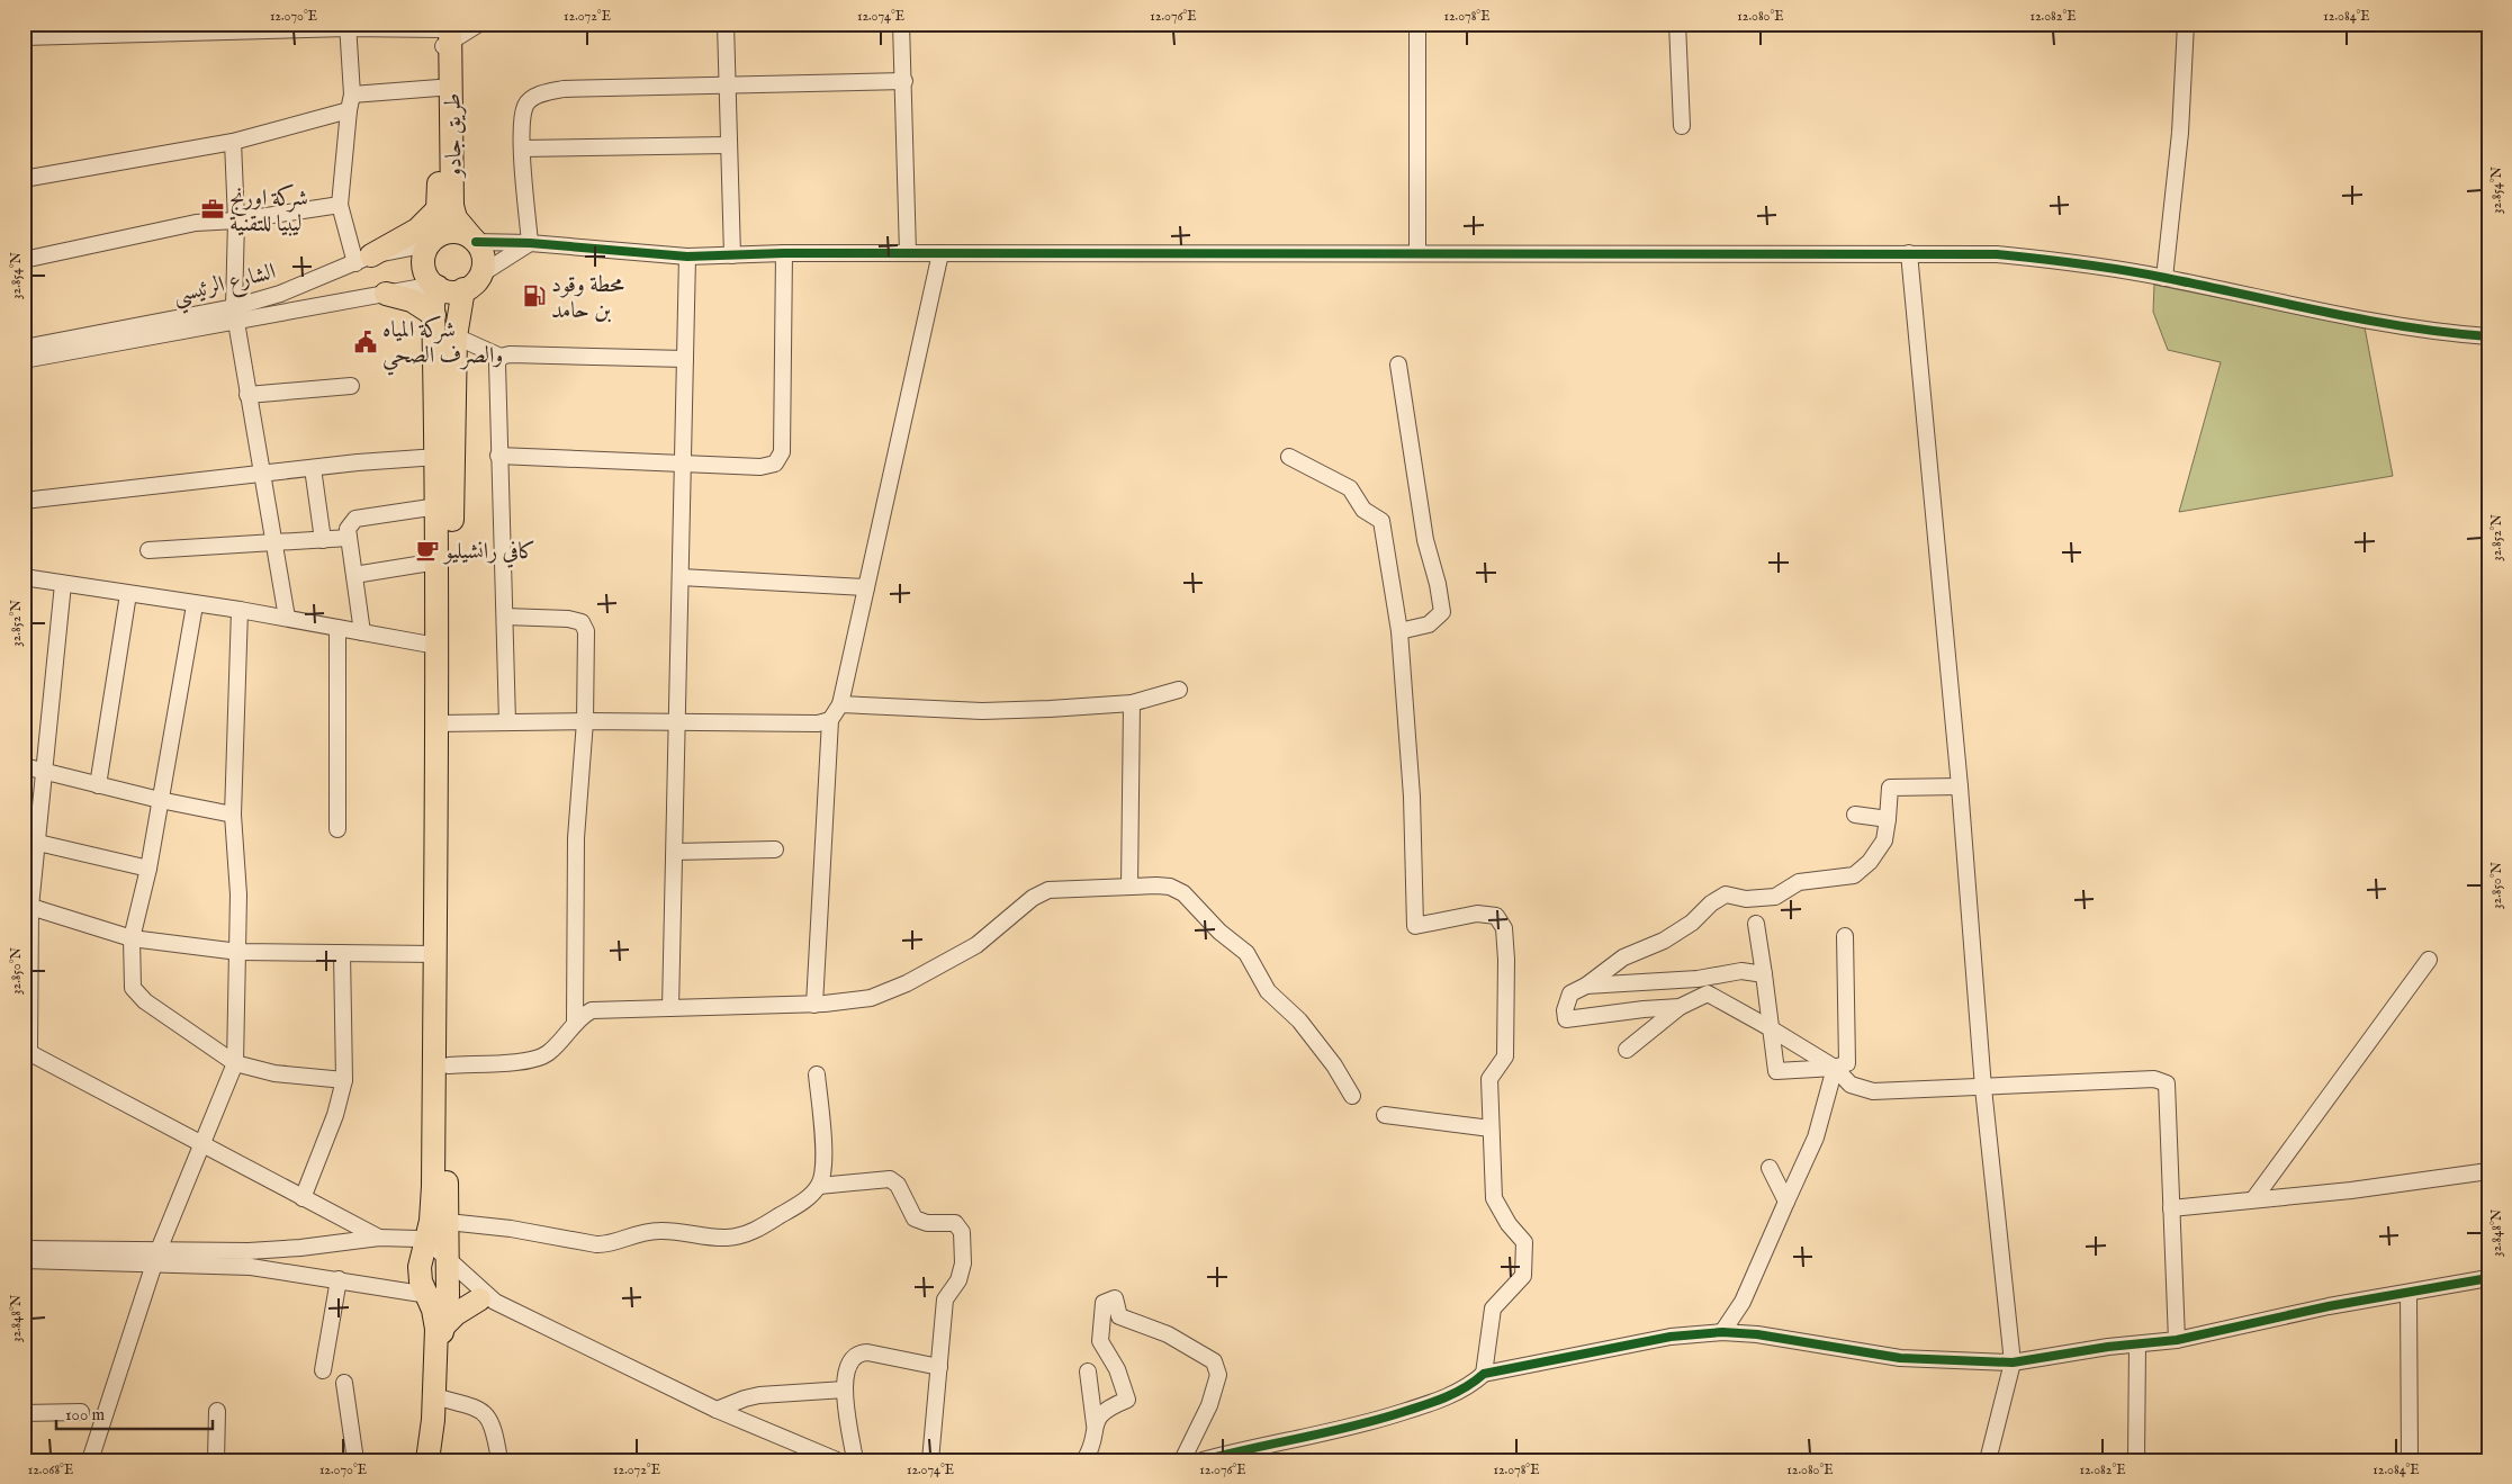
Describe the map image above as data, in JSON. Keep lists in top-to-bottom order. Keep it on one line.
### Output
{"streets":{"highway":["طريق جادو"],"street":["الشارع الرئيسي"]},"crossings":[["طريق جادو","الشارع الرئيسي"]],"places":{"office":["شركة اورنج ليبيا للتقنية"],"fuel station":["محطة وقود بن حامد"],"public building":["شركة المياه والصرف الصحي"],"cafe":["كافي رانشيليو"]},"scale_bar":"100 m","coordinates":["12.070°E","12.072°E","12.074°E","12.076°E","12.078°E","12.080°E","12.082°E","12.084°E","32.854°N","32.852°N","32.850°N","32.848°N","12.068°E"]}
